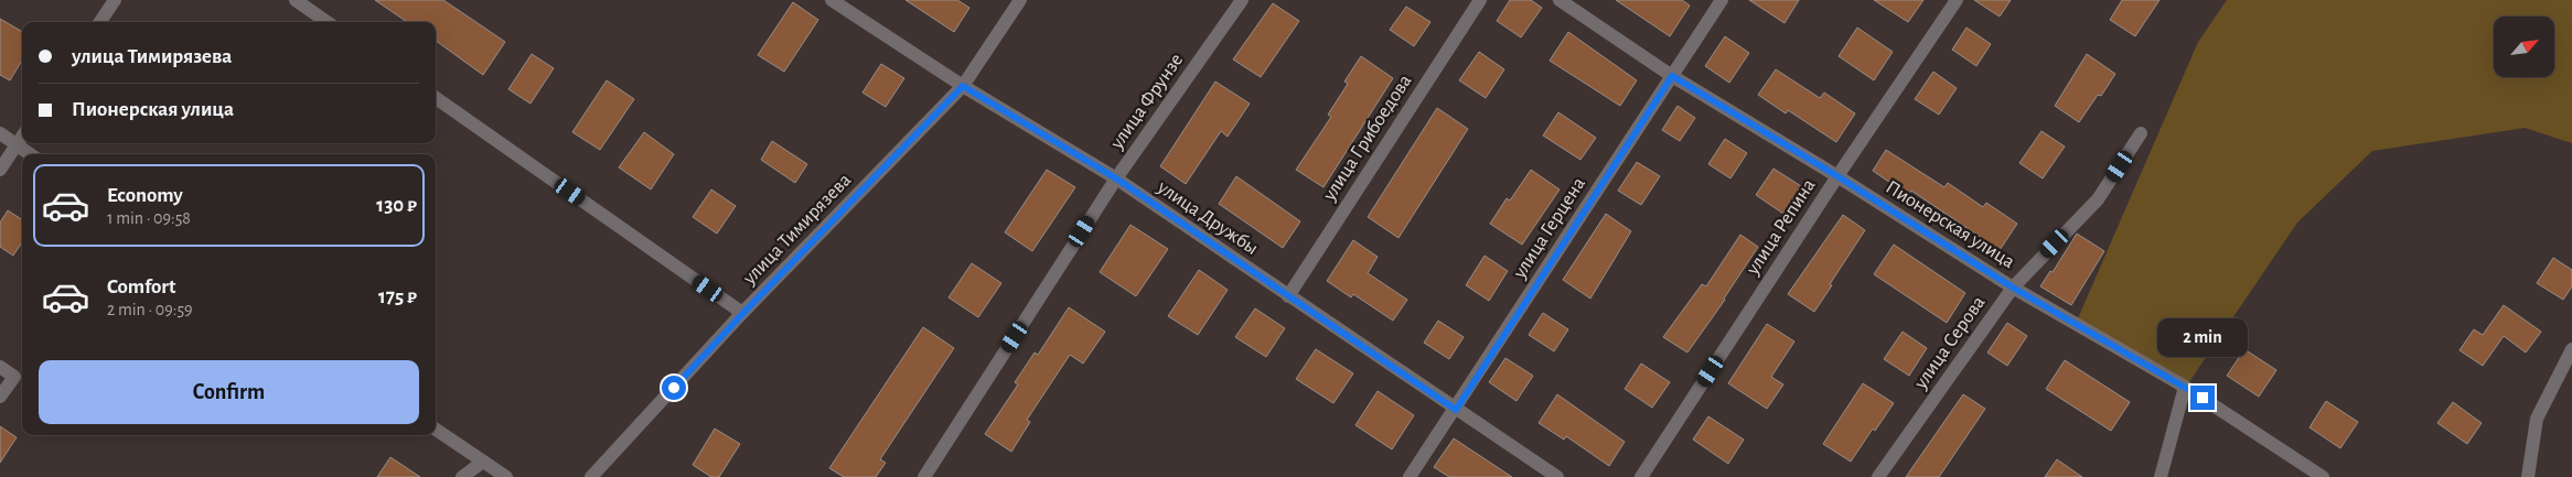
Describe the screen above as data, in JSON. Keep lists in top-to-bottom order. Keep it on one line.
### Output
{"streets":{"street":["улица Фрунзе","улица Грибоедова","улица Дружбы","Пионерская улица","улица Репина","улица Герцена","улица Тимирязева","улица Серова"]},"crossings":[["улица Фрунзе","улица Дружбы"],["улица Грибоедова","улица Дружбы"],["улица Дружбы","улица Герцена"],["улица Дружбы","улица Тимирязева"],["Пионерская улица","улица Репина"],["Пионерская улица","улица Герцена"],["Пионерская улица","улица Серова"]],"north":"top right","page":{"banner":["улица Тимирязева","Пионерская улица"],"list":[{"name":"Economy","note":"1 min · 09:58","value":"130 ₽"},{"name":"Comfort","note":"2 min · 09:59","value":"175 ₽"}],"bubble":"2 min","buttons":"Confirm"}}
